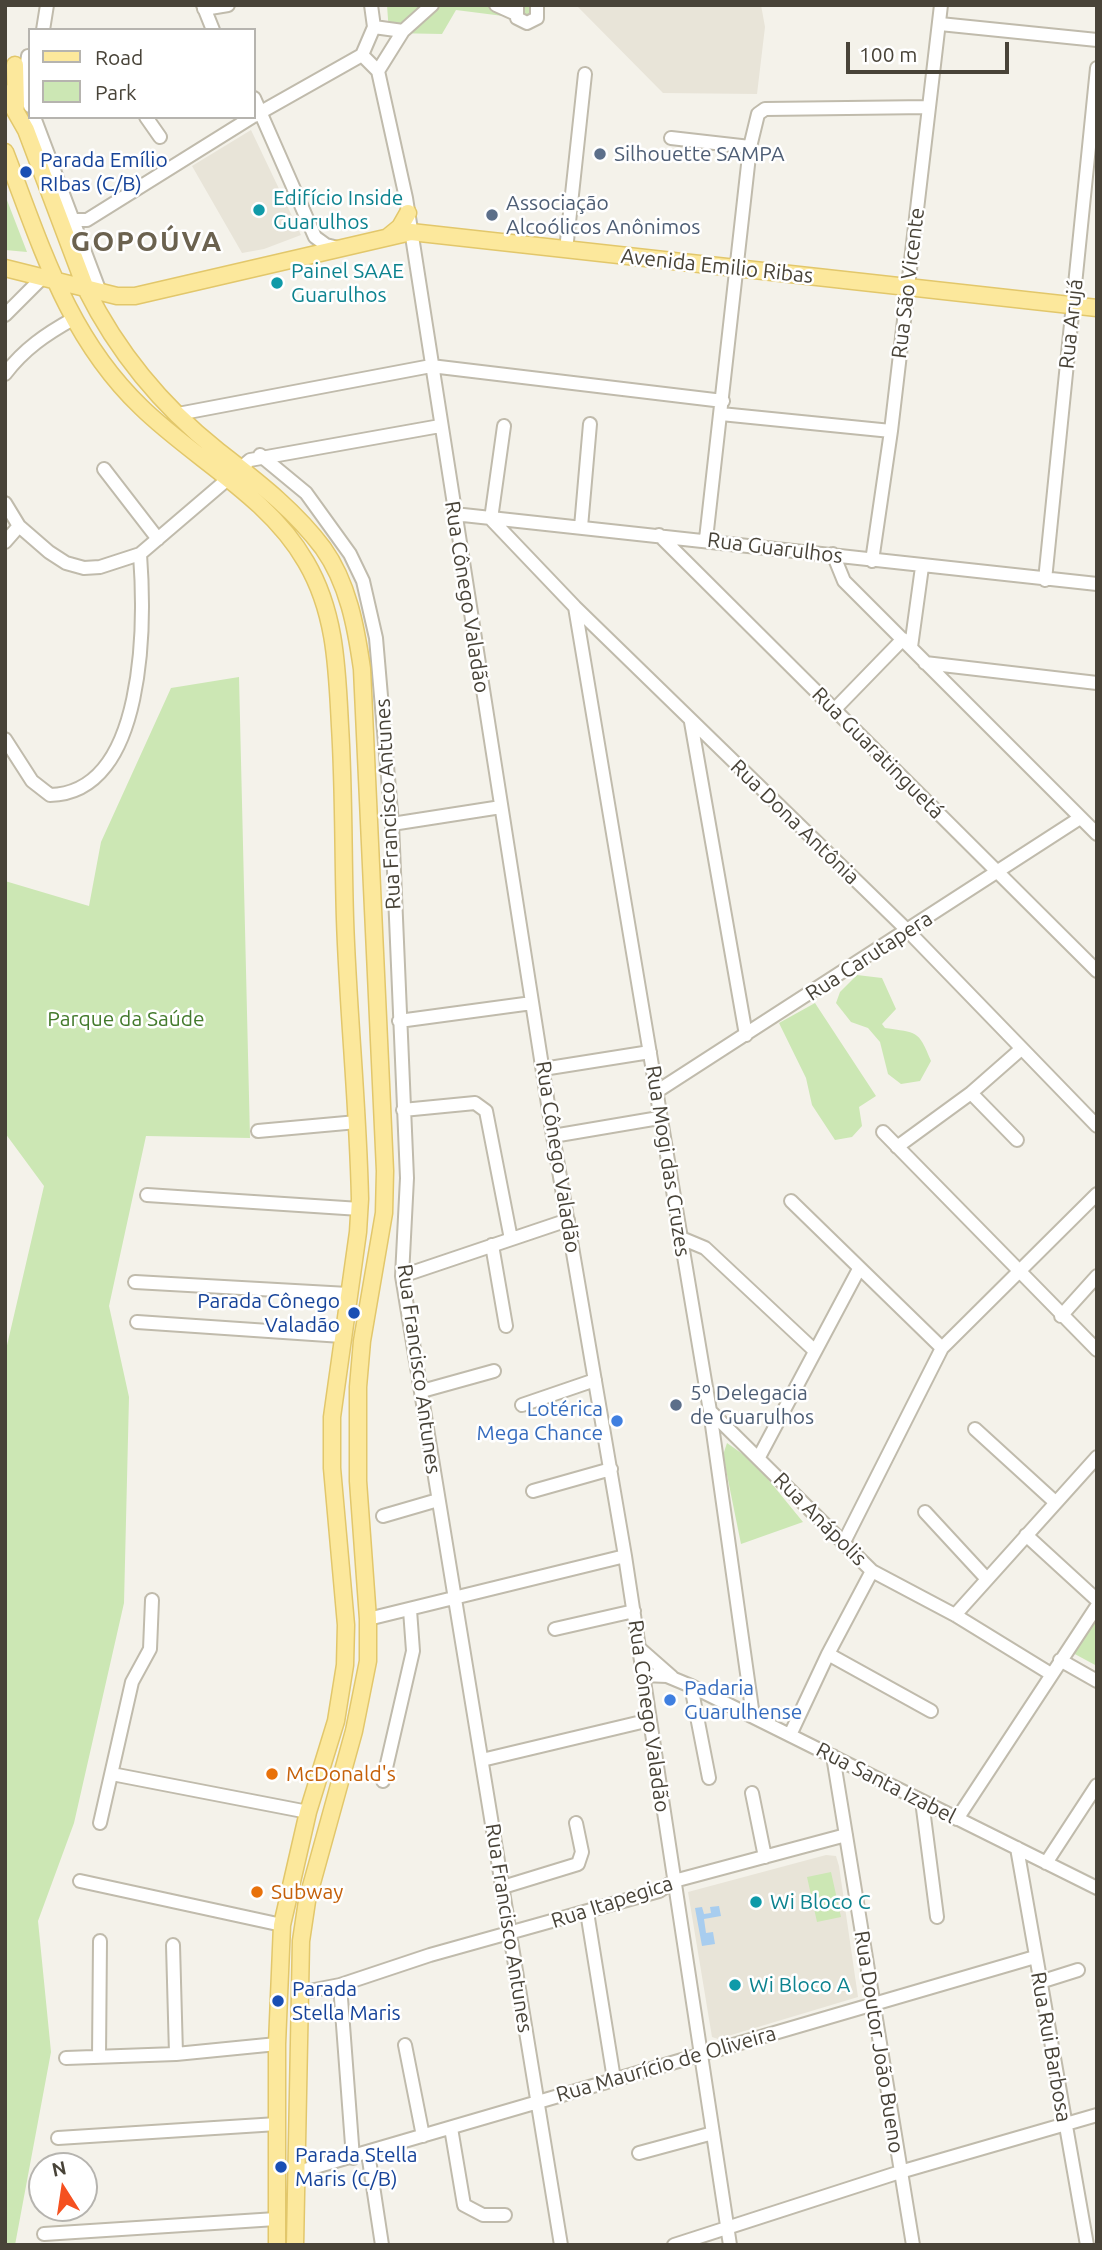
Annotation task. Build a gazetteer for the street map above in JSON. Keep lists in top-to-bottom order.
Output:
{
  "streets": {
    "main road": ["Avenida Emilio Ribas"],
    "street": [
      "Rua São Vicente",
      "Rua Arujá",
      "Rua Guarulhos",
      "Rua Cônego Valadão",
      "Rua Guaratinguetá",
      "Rua Francisco Antunes",
      "Rua Dona Antônia",
      "Rua Carutapera",
      "Rua Mogi das Cruzes",
      "Rua Anápolis",
      "Rua Santa Izabel",
      "Rua Itapegica",
      "Rua Doutor João Bueno",
      "Rua Rui Barbosa",
      "Rua Maurício de Oliveira"
    ]
  },
  "crossings": [
    ["Avenida Emilio Ribas", "Rua São Vicente"],
    ["Avenida Emilio Ribas", "Rua Arujá"],
    ["Avenida Emilio Ribas", "Rua Cônego Valadão"],
    ["Rua São Vicente", "Rua Guarulhos"],
    ["Rua Arujá", "Rua Guarulhos"],
    ["Rua Guarulhos", "Rua Cônego Valadão"],
    ["Rua Guarulhos", "Rua Guaratinguetá"],
    ["Rua Guarulhos", "Rua Dona Antônia"],
    ["Rua Cônego Valadão", "Rua Santa Izabel"],
    ["Rua Cônego Valadão", "Rua Itapegica"],
    ["Rua Cônego Valadão", "Rua Maurício de Oliveira"],
    ["Rua Guaratinguetá", "Rua Carutapera"],
    ["Rua Francisco Antunes", "Rua Itapegica"],
    ["Rua Francisco Antunes", "Rua Maurício de Oliveira"],
    ["Rua Dona Antônia", "Rua Carutapera"],
    ["Rua Dona Antônia", "Rua Mogi das Cruzes"],
    ["Rua Carutapera", "Rua Mogi das Cruzes"],
    ["Rua Mogi das Cruzes", "Rua Anápolis"],
    ["Rua Mogi das Cruzes", "Rua Santa Izabel"],
    ["Rua Santa Izabel", "Rua Doutor João Bueno"],
    ["Rua Santa Izabel", "Rua Rui Barbosa"],
    ["Rua Itapegica", "Rua Doutor João Bueno"],
    ["Rua Doutor João Bueno", "Rua Maurício de Oliveira"],
    ["Rua Rui Barbosa", "Rua Maurício de Oliveira"]
  ],
  "districts": ["GOPOÚVA"],
  "parks": ["Parque da Saúde"],
  "places": [
    "Silhouette SAMPA",
    "Parada Emílio RIbas (C/B)",
    "Edifício Inside Guarulhos",
    "Associação Alcoólicos Anônimos",
    "Painel SAAE Guarulhos",
    "Parada Cônego Valadão",
    "5º Delegacia de Guarulhos",
    "Lotérica Mega Chance",
    "Padaria Guarulhense",
    "McDonald's",
    "Subway",
    "Wi Bloco C",
    "Wi Bloco A",
    "Parada Stella Maris",
    "Parada Stella Maris (C/B)"
  ],
  "legend": ["Road", "Park"],
  "scale_bar": "100 m",
  "north": "top"
}
